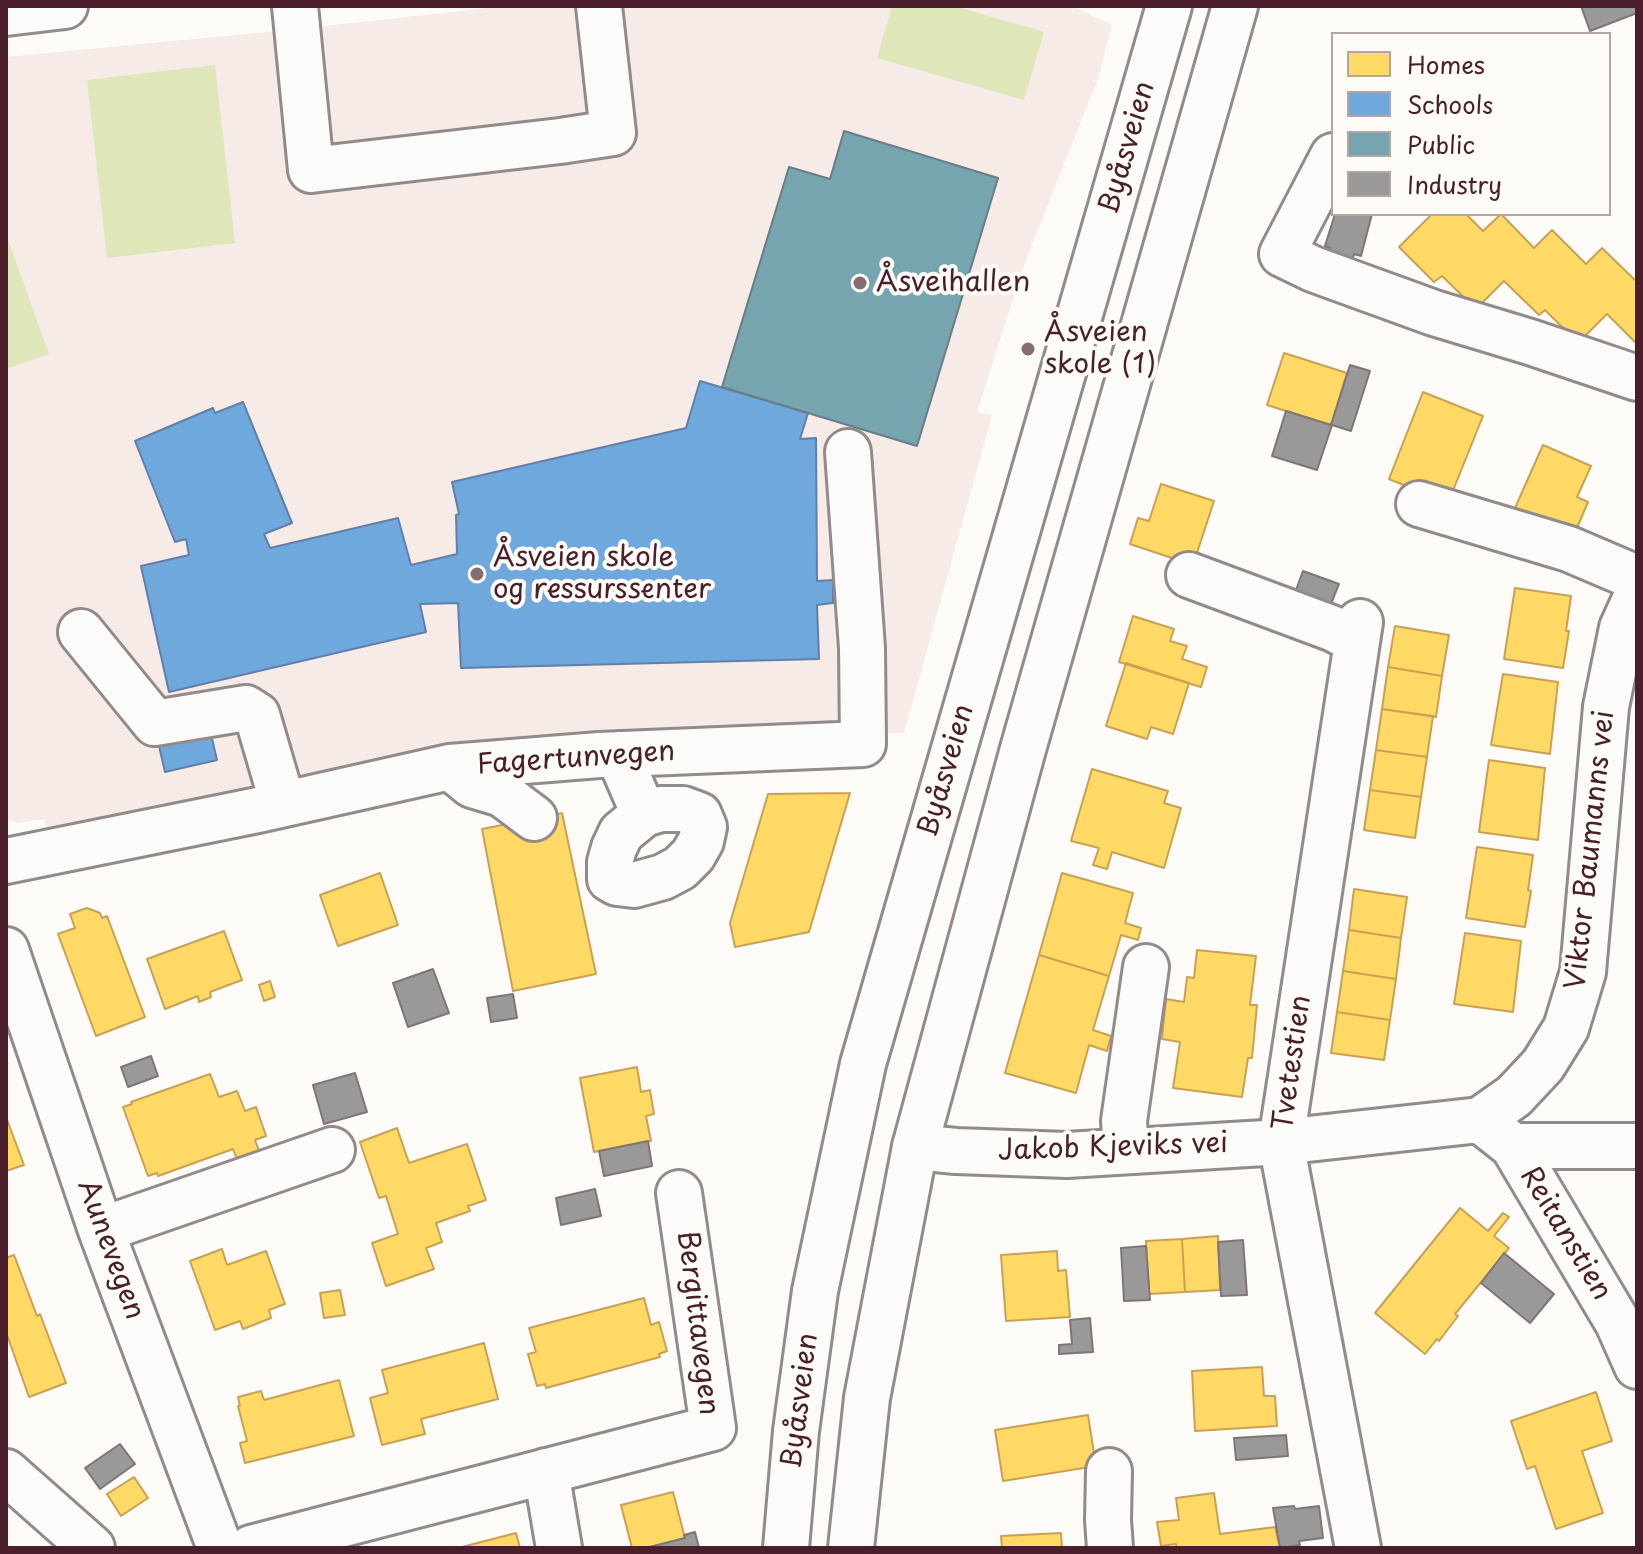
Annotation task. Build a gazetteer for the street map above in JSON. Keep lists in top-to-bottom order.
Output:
{
  "streets": {
    "street": [
      "Byåsveien",
      "Fagertunvegen",
      "Viktor Baumanns vei",
      "Tvetestien",
      "Jakob Kjeviks vei",
      "Reitanstien",
      "Aunevegen",
      "Bergittavegen"
    ]
  },
  "crossings": [
    ["Viktor Baumanns vei", "Jakob Kjeviks vei"],
    ["Viktor Baumanns vei", "Reitanstien"],
    ["Tvetestien", "Jakob Kjeviks vei"],
    ["Jakob Kjeviks vei", "Reitanstien"]
  ],
  "places": ["Åsveihallen", "Åsveien skole (1)", "Åsveien skole og ressurssenter"],
  "legend": [
    "Homes",
    "Schools",
    "Public",
    "Industry"
  ]
}
